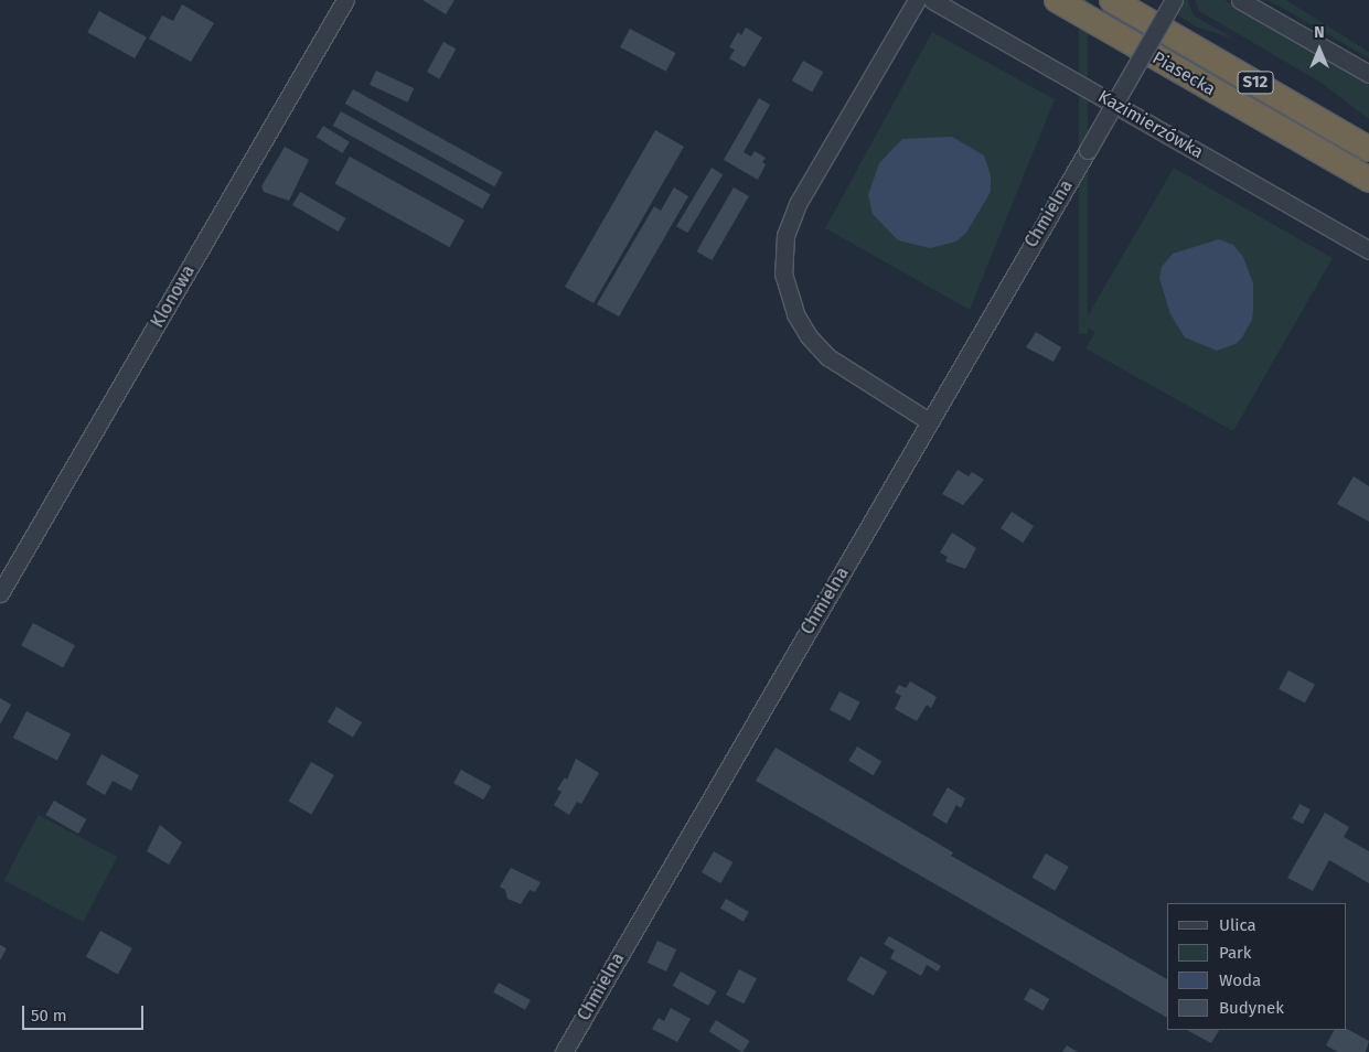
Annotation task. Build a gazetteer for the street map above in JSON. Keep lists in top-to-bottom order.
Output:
{
  "streets": {
    "highway": ["Piasecka", "S12"],
    "street": ["Kazimierzówka", "Chmielna", "Klonowa"]
  },
  "legend": [
    "Ulica",
    "Park",
    "Woda",
    "Budynek"
  ],
  "scale_bar": "50 m",
  "north": "top"
}
